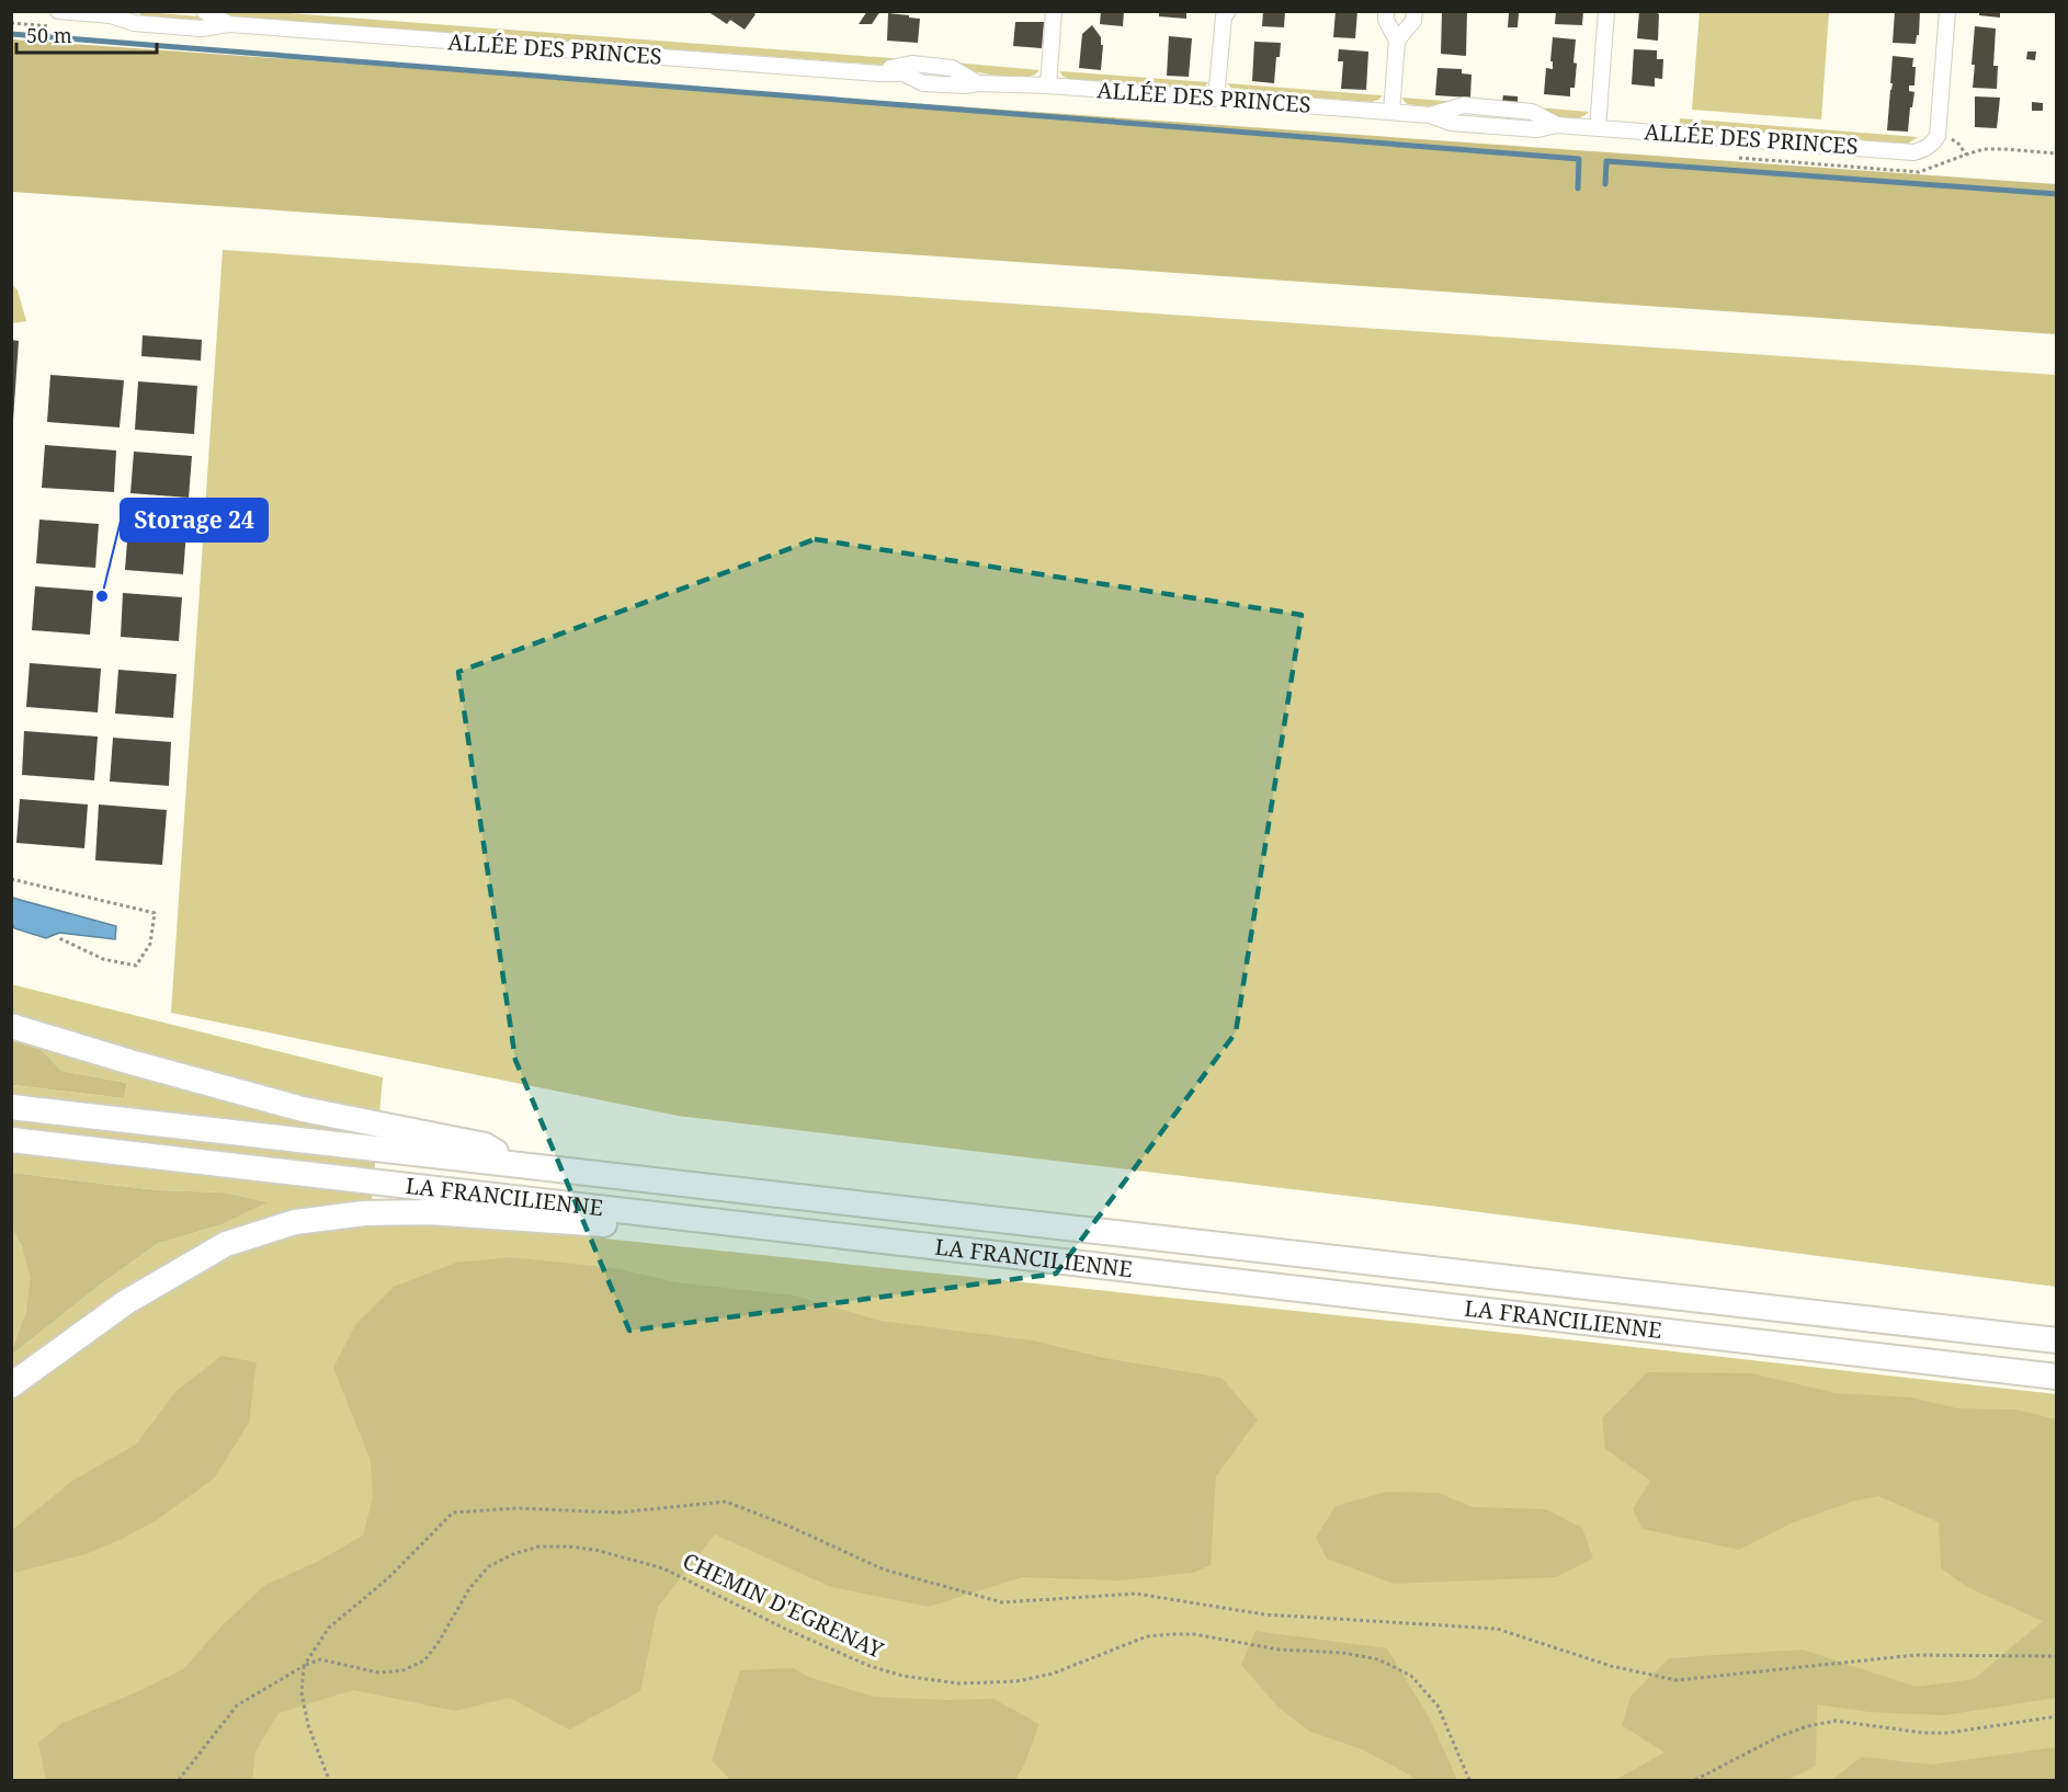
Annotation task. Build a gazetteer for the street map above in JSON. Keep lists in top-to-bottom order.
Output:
{
  "streets": {
    "highway": ["LA FRANCILIENNE"],
    "street": ["ALLÉE DES PRINCES"],
    "path": ["CHEMIN D'EGRENAY"]
  },
  "places": ["Storage 24"],
  "scale_bar": "50 m"
}
